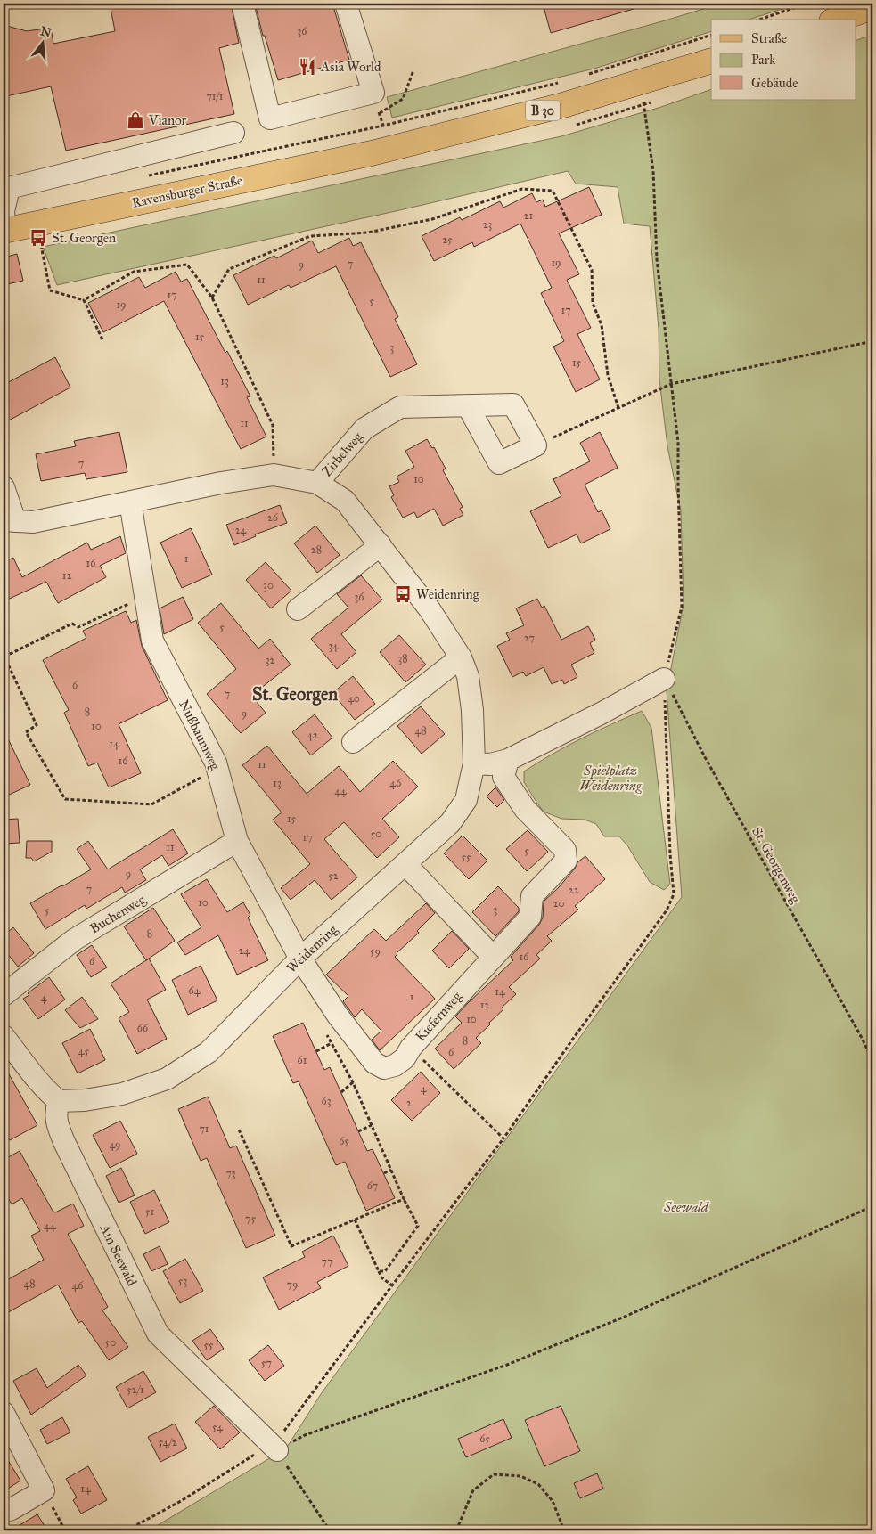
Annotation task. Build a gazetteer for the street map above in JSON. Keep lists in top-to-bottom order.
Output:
{
  "streets": {
    "main road": ["B 30", "Ravensburger Straße"],
    "street": [
      "Zirbelweg",
      "Nußbaumweg",
      "Buchenweg",
      "Weidenring",
      "Kiefernweg",
      "Am Seewald"
    ],
    "path": ["St. Georgenweg"]
  },
  "crossings": [
    ["Zirbelweg", "Weidenring"],
    ["Nußbaumweg", "Buchenweg"],
    ["Nußbaumweg", "Weidenring"],
    ["Nußbaumweg", "Kiefernweg"],
    ["Weidenring", "Kiefernweg"],
    ["Weidenring", "Am Seewald"]
  ],
  "districts": ["St. Georgen"],
  "parks": ["Spielplatz Weidenring", "Seewald"],
  "places": {
    "restaurant": ["Asia World"],
    "shop": ["Vianor"],
    "bus stop": ["St. Georgen", "Weidenring"]
  },
  "house_numbers": [
    "36",
    "71/1",
    "21",
    "23",
    "25",
    "19",
    "7",
    "9",
    "11",
    "17",
    "5",
    "19",
    "17",
    "15",
    "3",
    "15",
    "13",
    "11",
    "7",
    "10",
    "26",
    "24",
    "28",
    "1",
    "16",
    "12",
    "30",
    "36",
    "5",
    "27",
    "34",
    "38",
    "32",
    "6",
    "7",
    "40",
    "8",
    "9",
    "10",
    "48",
    "42",
    "14",
    "16",
    "11",
    "13",
    "46",
    "44",
    "15",
    "50",
    "17",
    "11",
    "5",
    "55",
    "9",
    "52",
    "7",
    "22",
    "10",
    "20",
    "3",
    "5",
    "8",
    "24",
    "59",
    "16",
    "6",
    "64",
    "14",
    "1",
    "4",
    "12",
    "10",
    "66",
    "8",
    "45",
    "6",
    "61",
    "4",
    "63",
    "2",
    "71",
    "65",
    "49",
    "73",
    "67",
    "51",
    "75",
    "44",
    "77",
    "53",
    "48",
    "79",
    "46",
    "50",
    "55",
    "57",
    "52/1",
    "54",
    "65",
    "54/2",
    "14"
  ],
  "legend": ["Straße", "Park", "Gebäude"],
  "north": "top"
}
